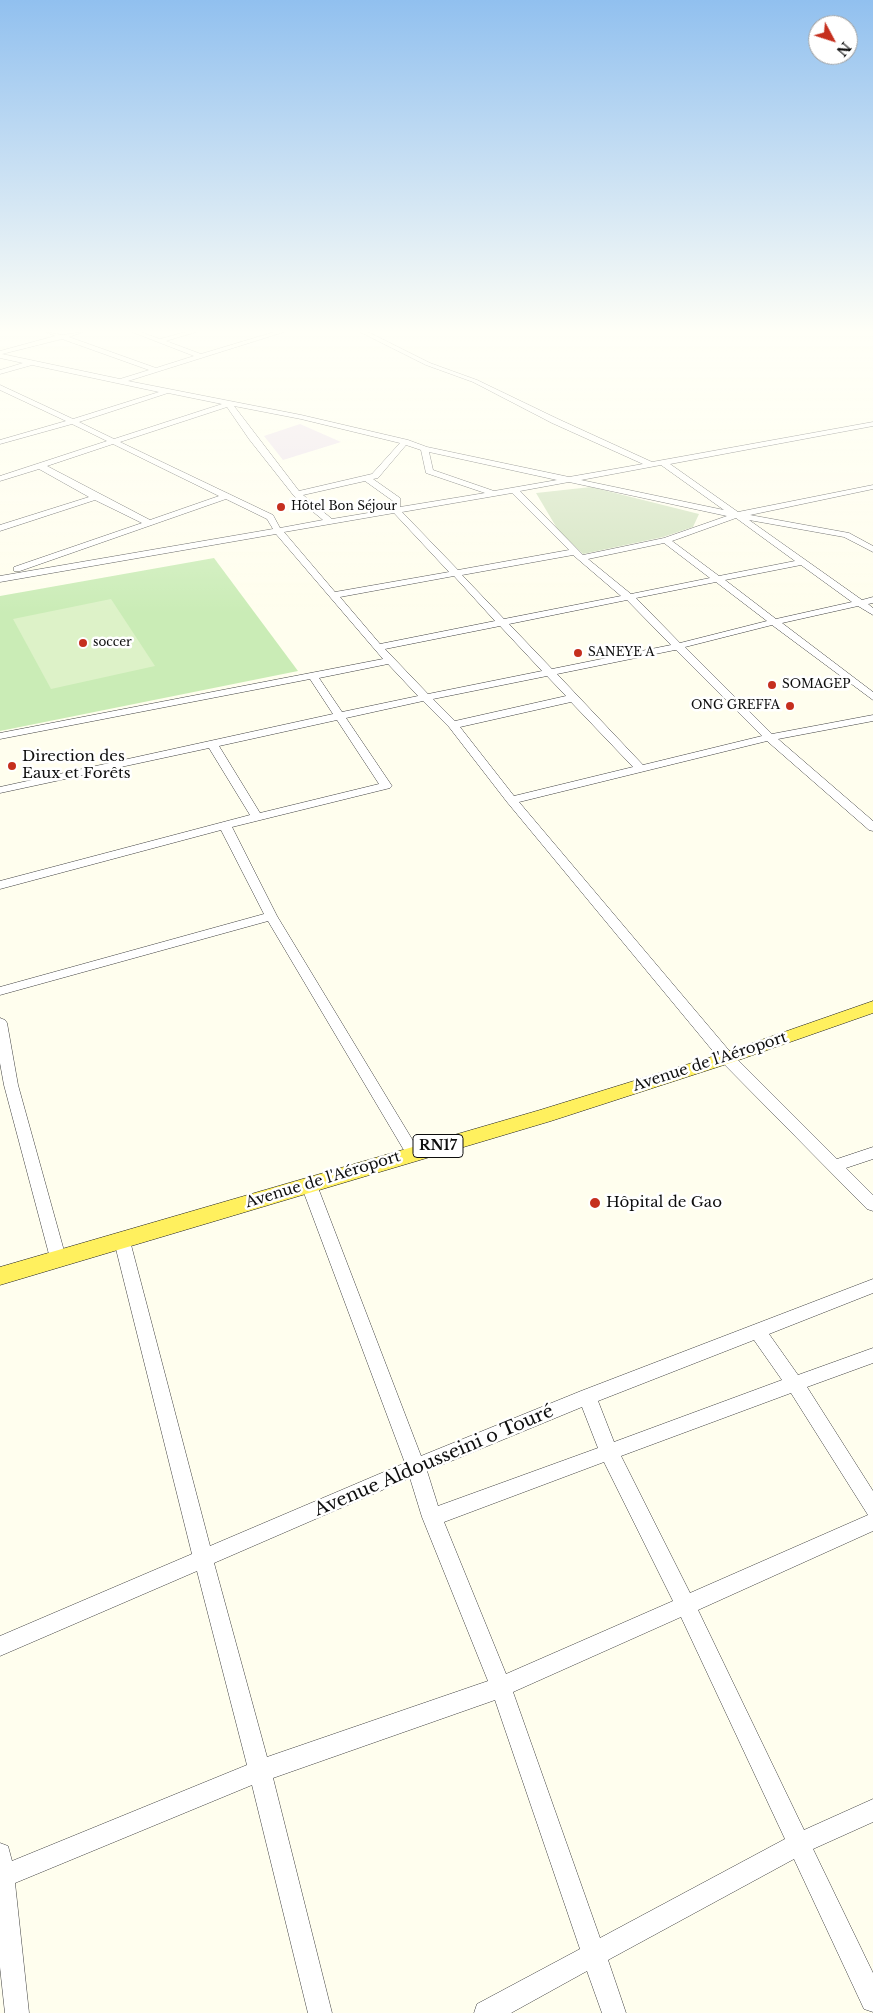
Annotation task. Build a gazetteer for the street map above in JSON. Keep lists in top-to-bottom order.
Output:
{
  "streets": {
    "main road": ["Avenue de l'Aéroport", "RN17"],
    "street": ["Avenue Aldousseini o Touré"]
  },
  "places": [
    "Hôtel Bon Séjour",
    "soccer",
    "SANEYE A",
    "SOMAGEP",
    "ONG GREFFA",
    "Direction des Eaux et Forêts",
    "Hôpital de Gao"
  ],
  "north": "bottom right"
}
